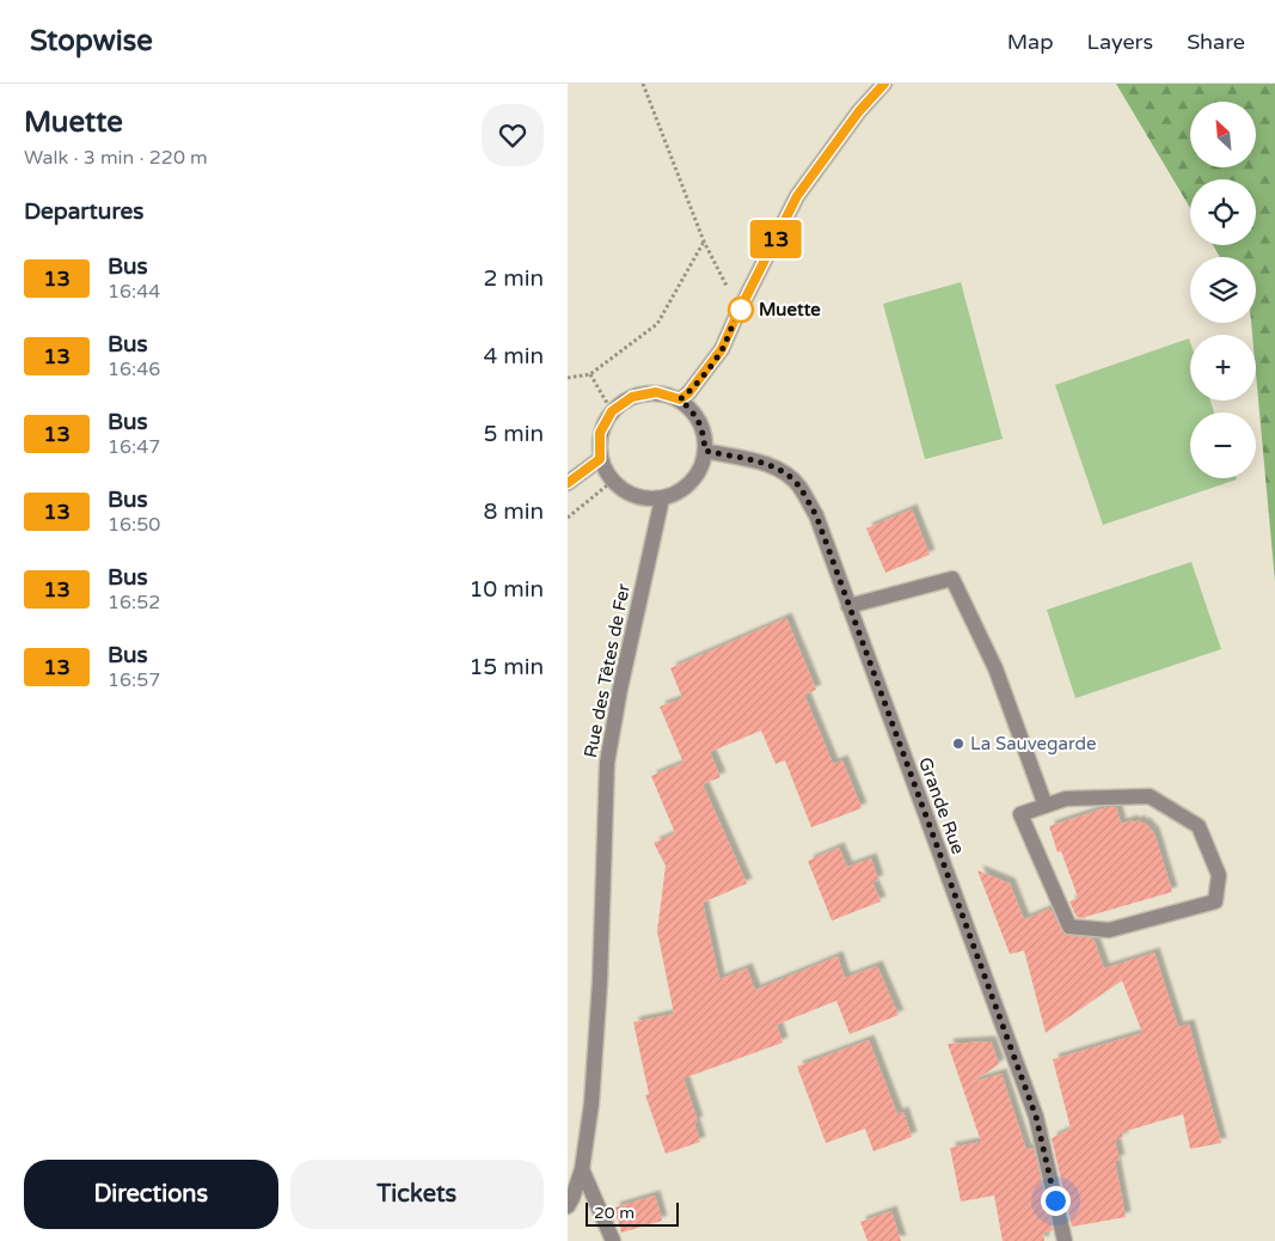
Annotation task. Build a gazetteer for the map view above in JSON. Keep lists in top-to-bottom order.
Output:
{
  "streets": {
    "street": ["Rue des Têtes de Fer", "Grande Rue"]
  },
  "crossings": [
    ["Rue des Têtes de Fer", "Grande Rue"]
  ],
  "places": ["Muette", "La Sauvegarde"],
  "lines": ["bus line 13"],
  "scale_bar": "20 m",
  "north": "top left",
  "page": {
    "header": "Stopwise",
    "nav": ["Map", "Layers", "Share"],
    "heading": [
      ["Muette", "Walk · 3 min · 220 m"],
      "Departures"
    ],
    "on_map": "13",
    "map_buttons": ["+", "−"],
    "list": [
      {
        "mark": "13",
        "name": "Bus",
        "note": "16:44",
        "value": "2 min"
      },
      {
        "mark": "13",
        "name": "Bus",
        "note": "16:46",
        "value": "4 min"
      },
      {
        "mark": "13",
        "name": "Bus",
        "note": "16:47",
        "value": "5 min"
      },
      {
        "mark": "13",
        "name": "Bus",
        "note": "16:50",
        "value": "8 min"
      },
      {
        "mark": "13",
        "name": "Bus",
        "note": "16:52",
        "value": "10 min"
      },
      {
        "mark": "13",
        "name": "Bus",
        "note": "16:57",
        "value": "15 min"
      }
    ],
    "buttons": ["Directions", "Tickets"],
    "scale": "20 m"
  }
}
